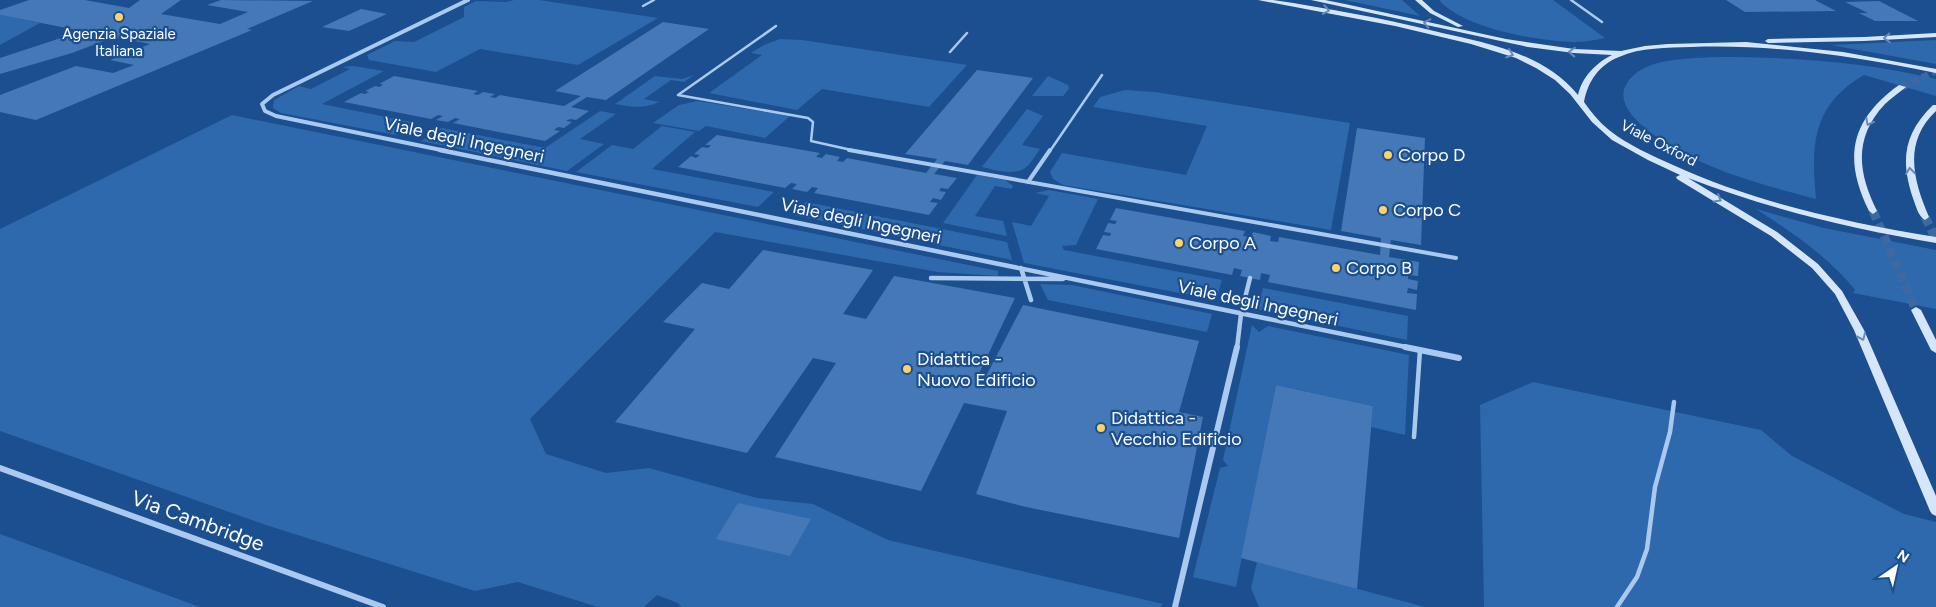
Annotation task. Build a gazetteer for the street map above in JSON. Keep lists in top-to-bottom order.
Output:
{
  "streets": {
    "street": ["Viale degli Ingegneri", "Viale Oxford", "Via Cambridge"]
  },
  "places": [
    "Agenzia Spaziale Italiana",
    "Corpo D",
    "Corpo C",
    "Corpo A",
    "Corpo B",
    "Didattica - Nuovo Edificio",
    "Didattica - Vecchio Edificio"
  ],
  "north": "top right"
}
